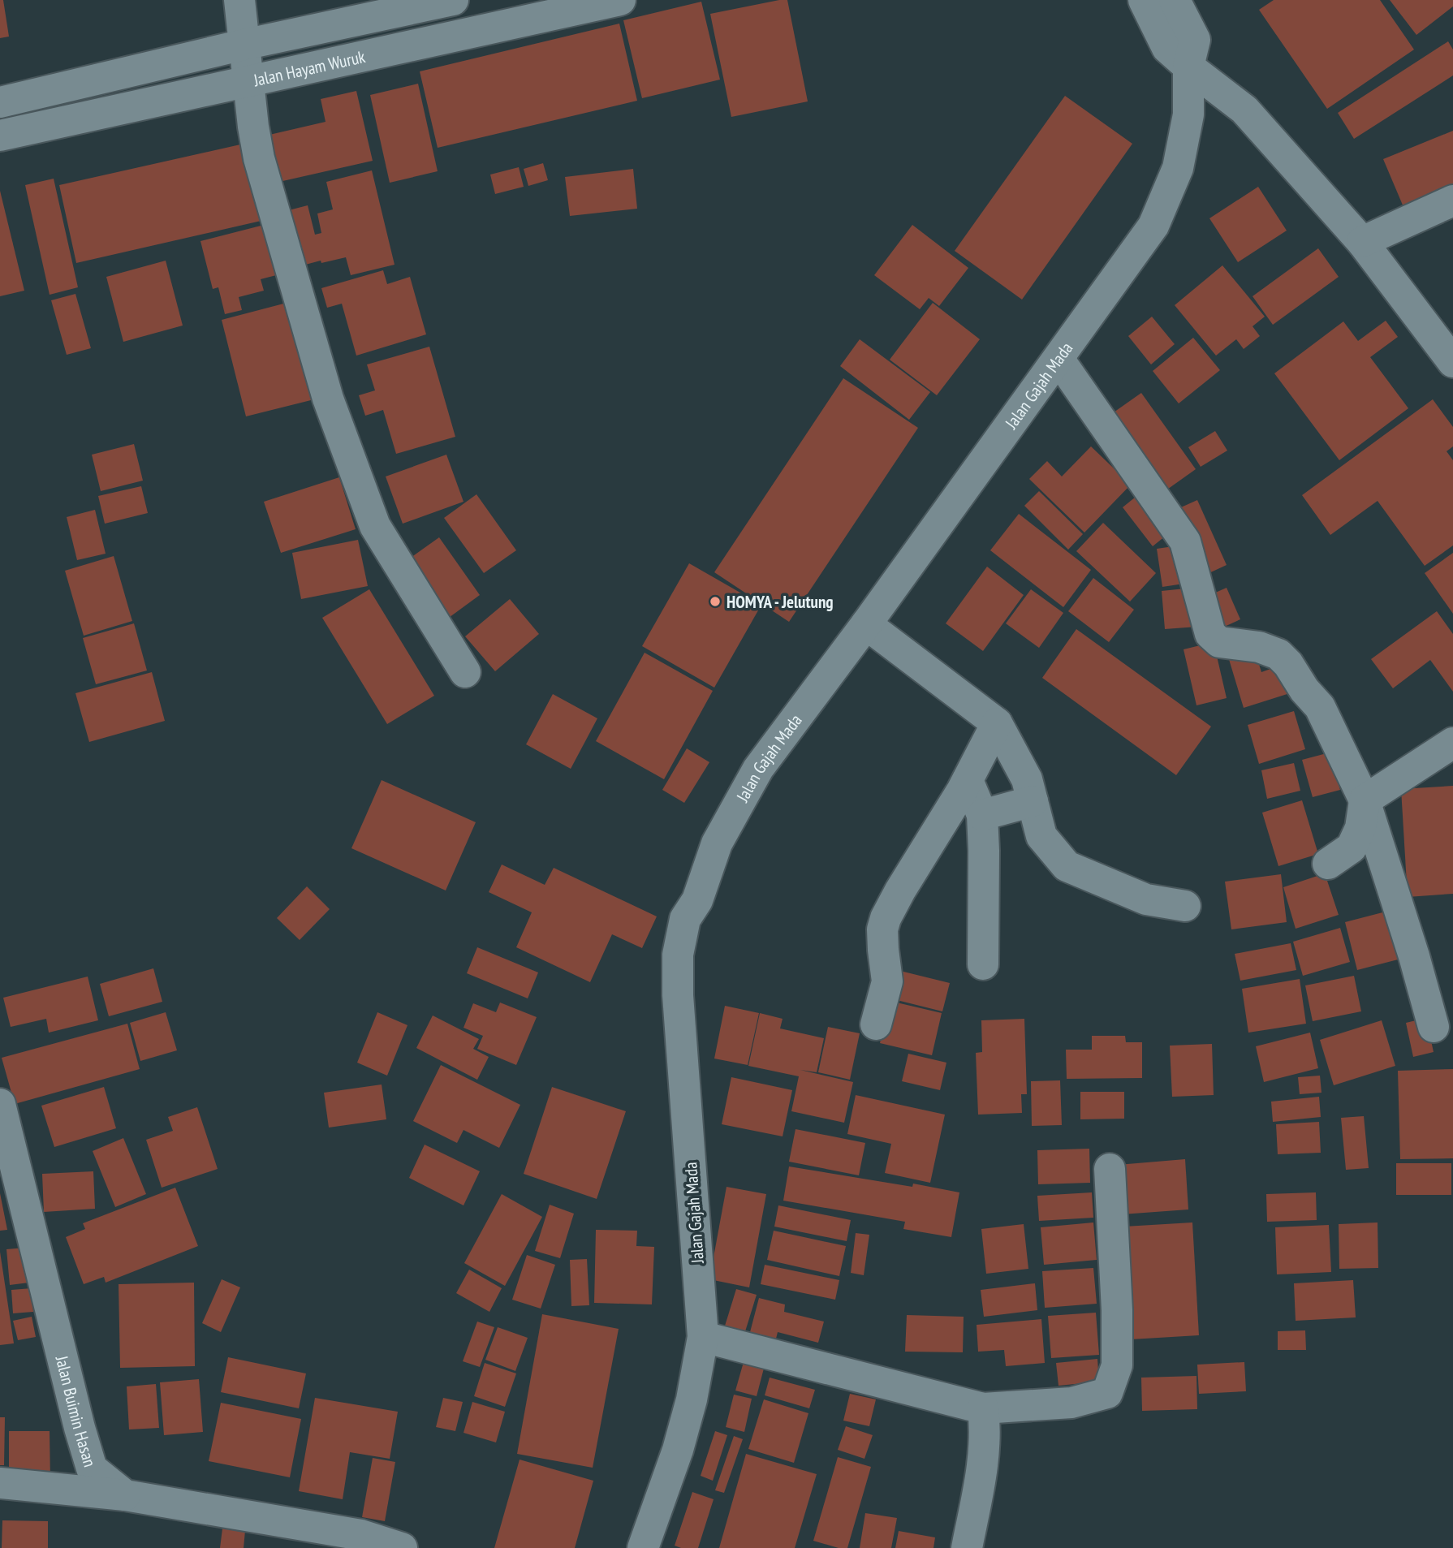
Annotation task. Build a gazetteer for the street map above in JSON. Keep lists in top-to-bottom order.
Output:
{
  "streets": {
    "street": ["Jalan Hayam Wuruk", "Jalan Gajah Mada", "Jalan Buimin Hasan"]
  },
  "places": ["HOMYA - Jelutung"]
}
